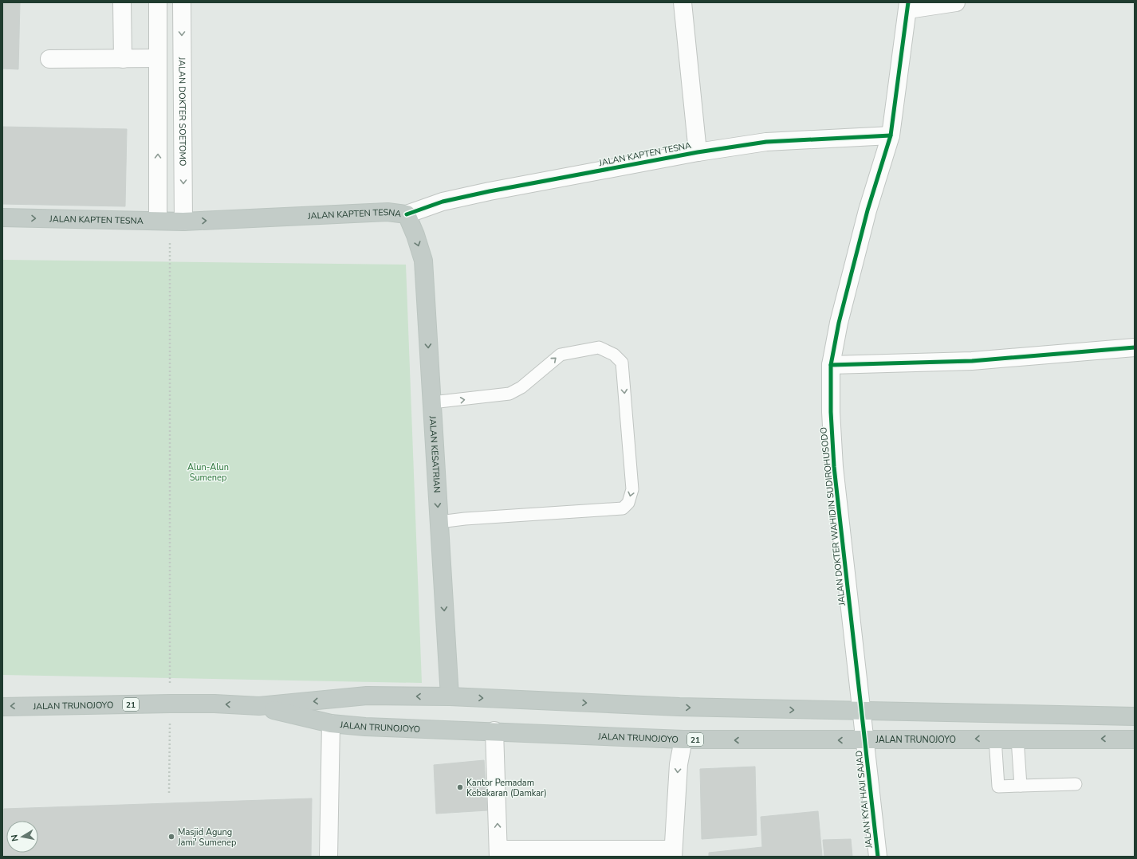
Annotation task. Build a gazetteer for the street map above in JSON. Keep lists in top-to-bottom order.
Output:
{
  "streets": {
    "highway": [
      "JALAN KAPTEN TESNA",
      "JALAN KESATRIAN",
      "21",
      "JALAN TRUNOJOYO"
    ],
    "street": ["JALAN DOKTER SOETOMO", "JALAN DOKTER WAHIDIN SUDIROHUSODO", "JALAN KYAI HAJI SAJAD"]
  },
  "crossings": [
    ["JALAN DOKTER SOETOMO", "JALAN KAPTEN TESNA"],
    ["JALAN KAPTEN TESNA", "JALAN KESATRIAN"],
    ["JALAN KAPTEN TESNA", "JALAN DOKTER WAHIDIN SUDIROHUSODO"],
    ["JALAN KESATRIAN", "JALAN TRUNOJOYO"],
    ["JALAN DOKTER WAHIDIN SUDIROHUSODO", "JALAN TRUNOJOYO"],
    ["JALAN DOKTER WAHIDIN SUDIROHUSODO", "JALAN KYAI HAJI SAJAD"],
    ["JALAN TRUNOJOYO", "JALAN KYAI HAJI SAJAD"]
  ],
  "one_way": ["JALAN KAPTEN TESNA", "JALAN KESATRIAN"],
  "parks": ["Alun-Alun Sumenep"],
  "places": ["Kantor Pemadam Kebakaran (Damkar)", "Masjid Agung Jami' Sumenep"],
  "north": "left"
}
